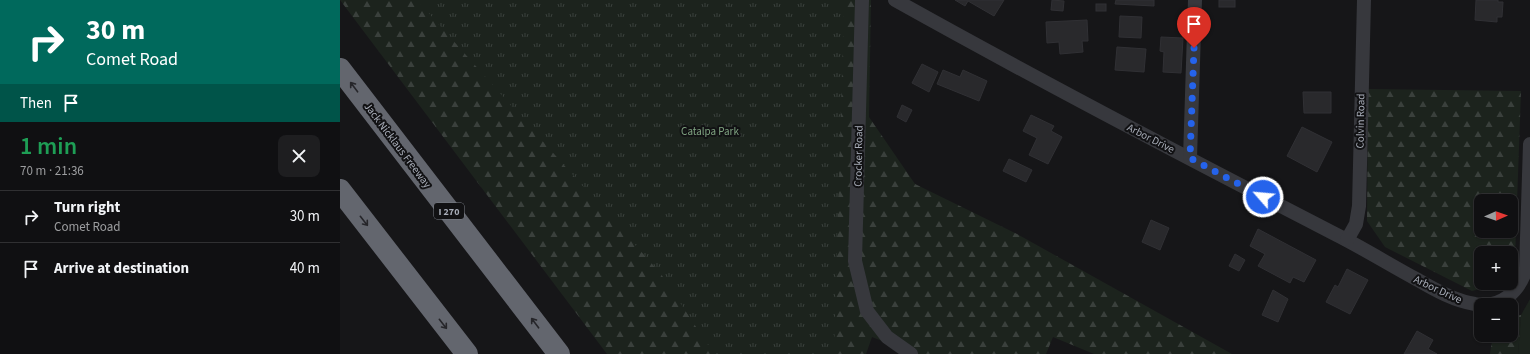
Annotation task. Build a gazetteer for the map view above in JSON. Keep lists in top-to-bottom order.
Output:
{
  "streets": {
    "highway": ["Jack Nicklaus Freeway", "I 270"],
    "street": ["Colvin Road", "Arbor Drive", "Crocker Road"]
  },
  "crossings": [
    ["Colvin Road", "Arbor Drive"]
  ],
  "parks": ["Catalpa Park"],
  "north": "right",
  "page": {
    "turn": ["30 m", "Comet Road"],
    "then": "Then",
    "heading": ["1 min", "70 m · 21:36"],
    "list": [
      {
        "name": "Turn right",
        "note": "Comet Road",
        "value": "30 m"
      },
      {
        "name": "Arrive at destination",
        "value": "40 m"
      }
    ],
    "map_buttons": ["+", "−"]
  }
}
